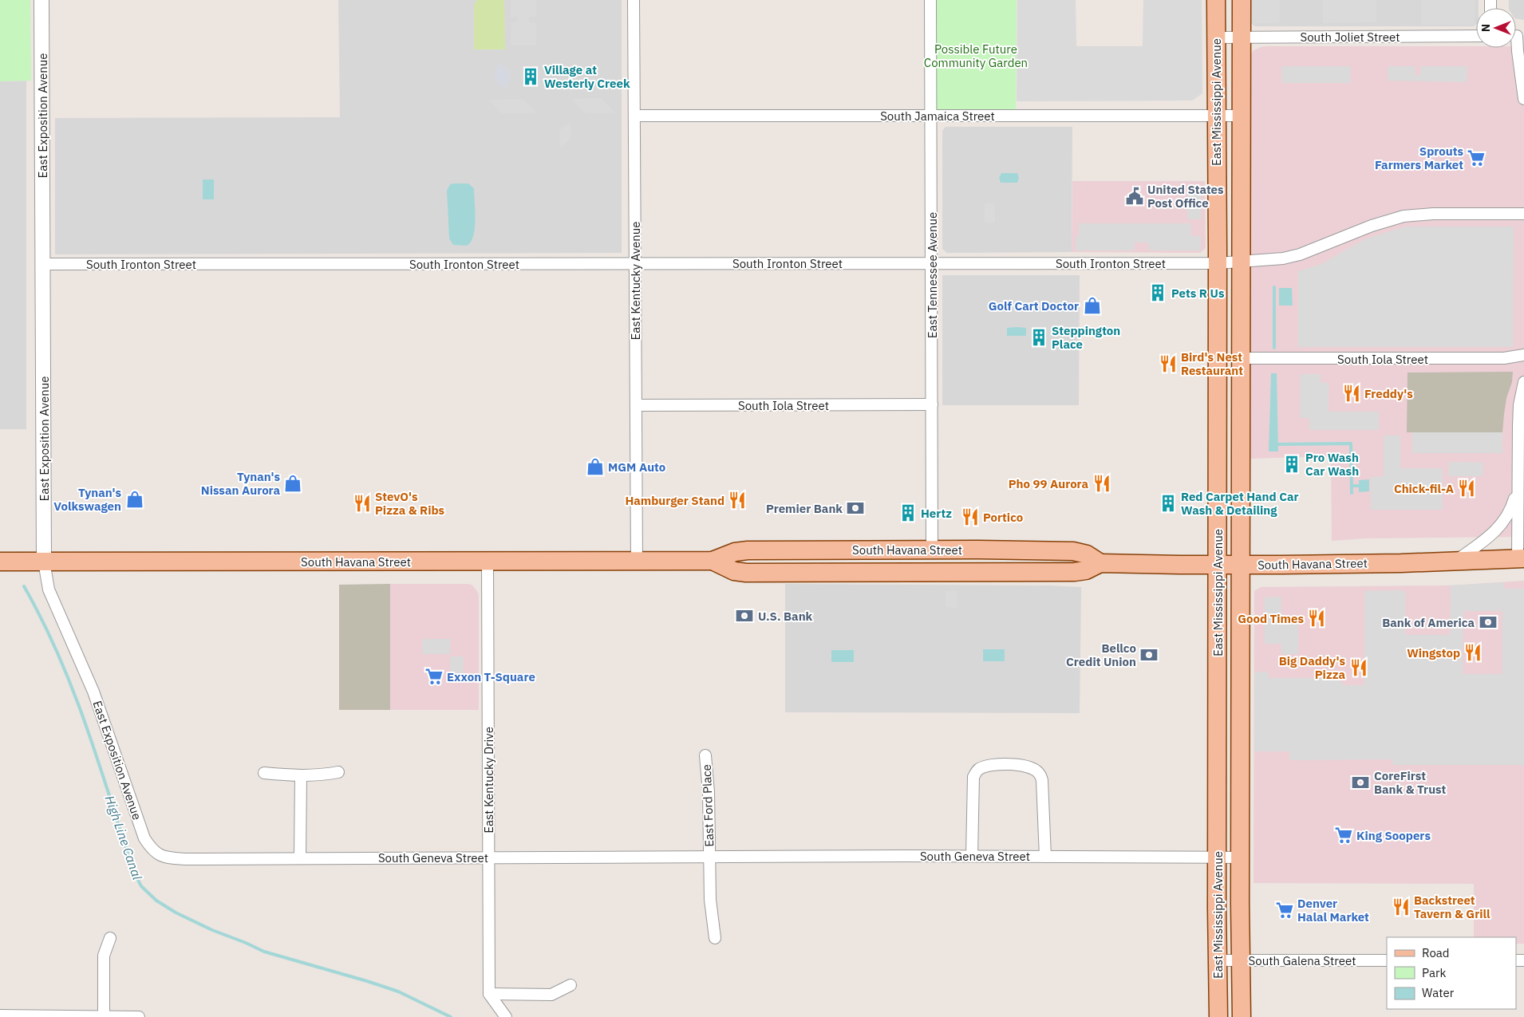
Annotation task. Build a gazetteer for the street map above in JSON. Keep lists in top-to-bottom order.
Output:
{
  "streets": {
    "main road": ["East Mississippi Avenue", "South Havana Street"],
    "street": [
      "South Joliet Street",
      "East Exposition Avenue",
      "South Jamaica Street",
      "South Ironton Street",
      "East Tennessee Avenue",
      "East Kentucky Avenue",
      "South Iola Street",
      "East Kentucky Drive",
      "East Ford Place",
      "South Geneva Street",
      "South Galena Street"
    ]
  },
  "crossings": [
    ["South Joliet Street", "East Mississippi Avenue"],
    ["East Mississippi Avenue", "South Jamaica Street"],
    ["East Mississippi Avenue", "South Ironton Street"],
    ["East Mississippi Avenue", "South Iola Street"],
    ["East Mississippi Avenue", "South Havana Street"],
    ["East Mississippi Avenue", "South Geneva Street"],
    ["East Mississippi Avenue", "South Galena Street"],
    ["East Exposition Avenue", "South Ironton Street"],
    ["East Exposition Avenue", "South Havana Street"],
    ["East Exposition Avenue", "South Geneva Street"],
    ["South Jamaica Street", "East Tennessee Avenue"],
    ["South Jamaica Street", "East Kentucky Avenue"],
    ["South Ironton Street", "East Tennessee Avenue"],
    ["South Ironton Street", "East Kentucky Avenue"],
    ["East Tennessee Avenue", "South Iola Street"],
    ["East Tennessee Avenue", "South Havana Street"],
    ["East Kentucky Avenue", "South Iola Street"],
    ["East Kentucky Avenue", "South Havana Street"],
    ["South Havana Street", "East Kentucky Drive"],
    ["East Kentucky Drive", "South Geneva Street"],
    ["East Ford Place", "South Geneva Street"]
  ],
  "water": ["High Line Canal"],
  "parks": ["Possible Future Community Garden"],
  "places": {
    "building": [
      "Village at Westerly Creek",
      "Pets R Us",
      "Steppington Place",
      "Pro Wash Car Wash",
      "Red Carpet Hand Car Wash & Detailing",
      "Hertz"
    ],
    "supermarket": [
      "Sprouts Farmers Market",
      "Exxon T-Square",
      "King Soopers",
      "Denver Halal Market"
    ],
    "public building": ["United States Post Office"],
    "shop": [
      "Golf Cart Doctor",
      "MGM Auto",
      "Tynan's Nissan Aurora",
      "Tynan's Volkswagen"
    ],
    "restaurant": [
      "Bird's Nest Restaurant",
      "Freddy's",
      "Pho 99 Aurora",
      "Chick-fil-A",
      "Hamburger Stand",
      "StevO's Pizza & Ribs",
      "Portico",
      "Good Times",
      "Wingstop",
      "Big Daddy's Pizza",
      "Backstreet Tavern & Grill"
    ],
    "bank": [
      "Premier Bank",
      "U.S. Bank",
      "Bank of America",
      "Bellco Credit Union",
      "CoreFirst Bank & Trust"
    ]
  },
  "legend": ["Road", "Park", "Water"],
  "north": "left"
}
